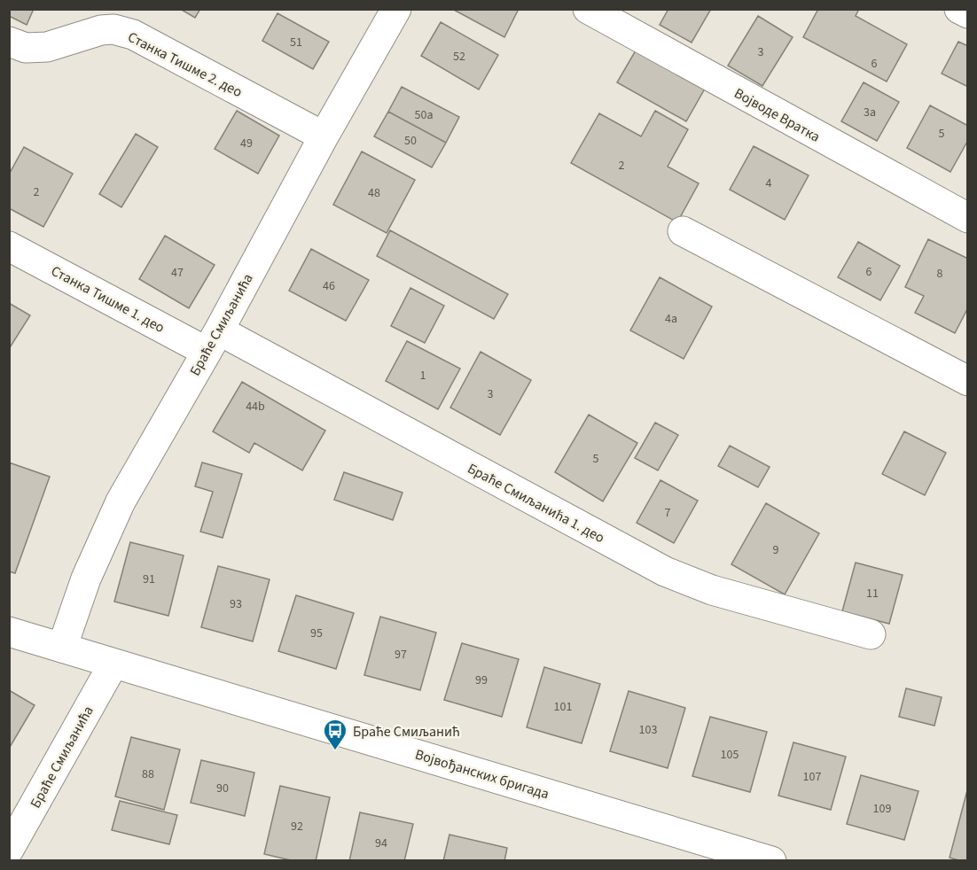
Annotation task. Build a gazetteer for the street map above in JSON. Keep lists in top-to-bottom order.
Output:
{
  "streets": {
    "street": [
      "Станка Тишме 2. део",
      "Војводе Вратка",
      "Станка Тишме 1. део",
      "Браће Смиљанића",
      "Браће Смиљанића 1. део",
      "Војвођанских бригада"
    ]
  },
  "crossings": [
    ["Станка Тишме 2. део", "Браће Смиљанића"],
    ["Станка Тишме 1. део", "Браће Смиљанића"],
    ["Станка Тишме 1. део", "Браће Смиљанића 1. део"],
    ["Браће Смиљанића", "Браће Смиљанића 1. део"],
    ["Браће Смиљанића", "Војвођанских бригада"]
  ],
  "places": {
    "bus stop": ["Браће Смиљанић"]
  },
  "house_numbers": [
    "51",
    "3",
    "52",
    "6",
    "3a",
    "50a",
    "5",
    "50",
    "49",
    "2",
    "4",
    "2",
    "48",
    "6",
    "47",
    "8",
    "46",
    "4a",
    "1",
    "3",
    "44b",
    "5",
    "7",
    "9",
    "91",
    "11",
    "93",
    "95",
    "97",
    "99",
    "101",
    "103",
    "105",
    "88",
    "107",
    "90",
    "109",
    "92",
    "94"
  ]
}
